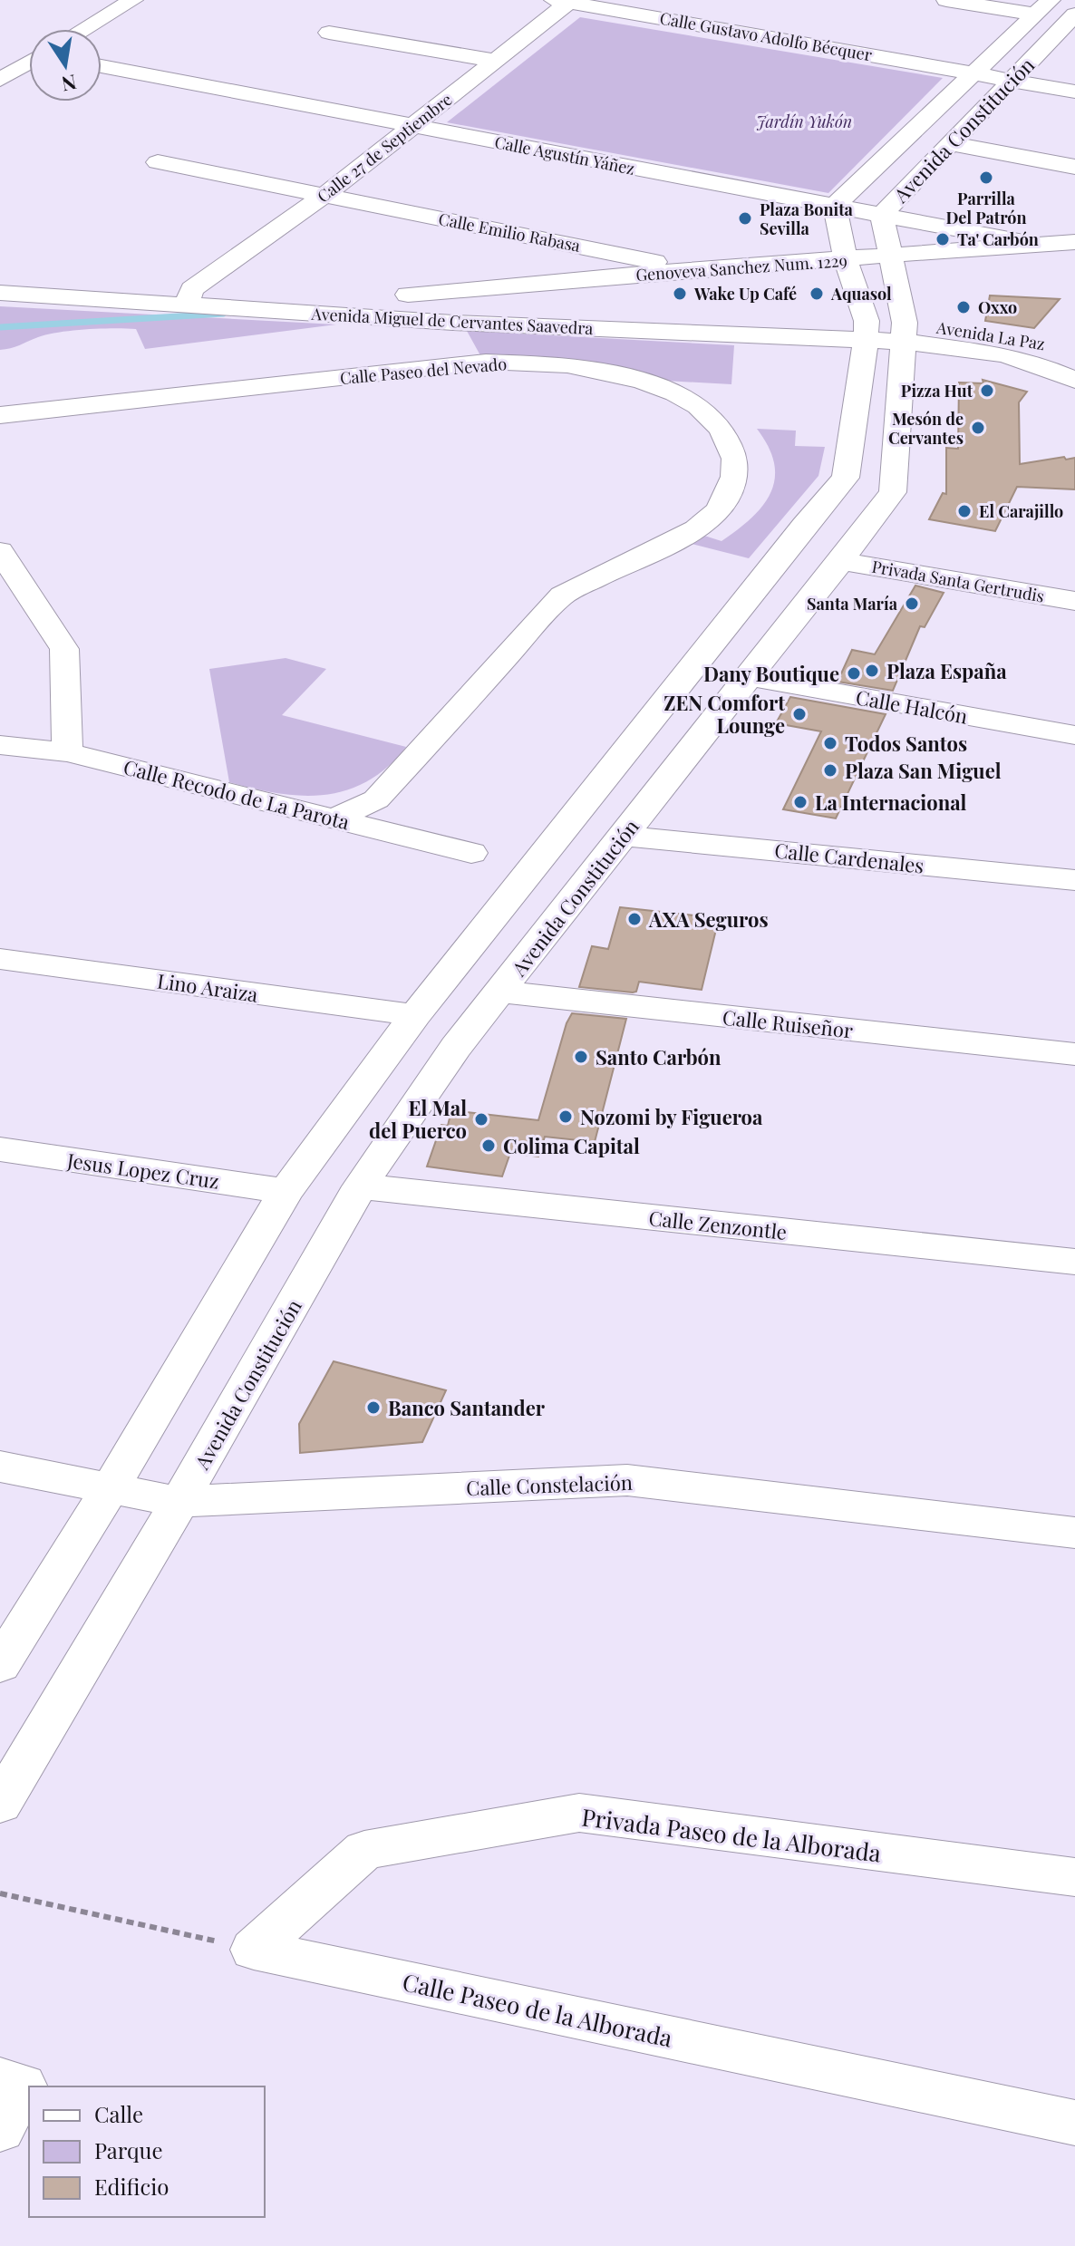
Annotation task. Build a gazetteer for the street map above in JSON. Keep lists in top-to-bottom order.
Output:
{
  "streets": {
    "street": [
      "Calle Gustavo Adolfo Bécquer",
      "Avenida Constitución",
      "Calle 27 de Septiembre",
      "Calle Agustín Yáñez",
      "Calle Emilio Rabasa",
      "Genoveva Sanchez Num. 1229",
      "Avenida Miguel de Cervantes Saavedra",
      "Avenida La Paz",
      "Calle Paseo del Nevado",
      "Privada Santa Gertrudis",
      "Calle Halcón",
      "Calle Recodo de La Parota",
      "Calle Cardenales",
      "Lino Araiza",
      "Calle Ruiseñor",
      "Jesus Lopez Cruz",
      "Calle Zenzontle",
      "Calle Constelación",
      "Privada Paseo de la Alborada",
      "Calle Paseo de la Alborada"
    ]
  },
  "crossings": [
    ["Calle Gustavo Adolfo Bécquer", "Avenida Constitución"],
    ["Calle Gustavo Adolfo Bécquer", "Calle 27 de Septiembre"],
    ["Avenida Constitución", "Calle Agustín Yáñez"],
    ["Avenida Constitución", "Genoveva Sanchez Num. 1229"],
    ["Avenida Constitución", "Avenida Miguel de Cervantes Saavedra"],
    ["Avenida Constitución", "Avenida La Paz"],
    ["Avenida Constitución", "Privada Santa Gertrudis"],
    ["Avenida Constitución", "Calle Halcón"],
    ["Avenida Constitución", "Calle Cardenales"],
    ["Avenida Constitución", "Calle Ruiseñor"],
    ["Avenida Constitución", "Calle Zenzontle"],
    ["Avenida Constitución", "Calle Constelación"],
    ["Calle 27 de Septiembre", "Calle Agustín Yáñez"],
    ["Calle 27 de Septiembre", "Calle Emilio Rabasa"],
    ["Calle 27 de Septiembre", "Avenida Miguel de Cervantes Saavedra"],
    ["Calle Agustín Yáñez", "Genoveva Sanchez Num. 1229"],
    ["Calle Emilio Rabasa", "Genoveva Sanchez Num. 1229"],
    ["Genoveva Sanchez Num. 1229", "Avenida Miguel de Cervantes Saavedra"],
    ["Avenida Miguel de Cervantes Saavedra", "Avenida La Paz"],
    ["Calle Paseo del Nevado", "Calle Recodo de La Parota"],
    ["Privada Paseo de la Alborada", "Calle Paseo de la Alborada"]
  ],
  "parks": ["Jardín Yukón"],
  "places": [
    "Parrilla Del Patrón",
    "Plaza Bonita Sevilla",
    "Ta' Carbón",
    "Wake Up Café",
    "Aquasol",
    "Oxxo",
    "Pizza Hut",
    "Mesón de Cervantes",
    "El Carajillo",
    "Santa María",
    "Plaza España",
    "Dany Boutique",
    "ZEN Comfort Lounge",
    "Todos Santos",
    "Plaza San Miguel",
    "La Internacional",
    "AXA Seguros",
    "Santo Carbón",
    "Nozomi by Figueroa",
    "El Mal del Puerco",
    "Colima Capital",
    "Banco Santander"
  ],
  "legend": ["Calle", "Parque", "Edificio"],
  "north": "bottom"
}
